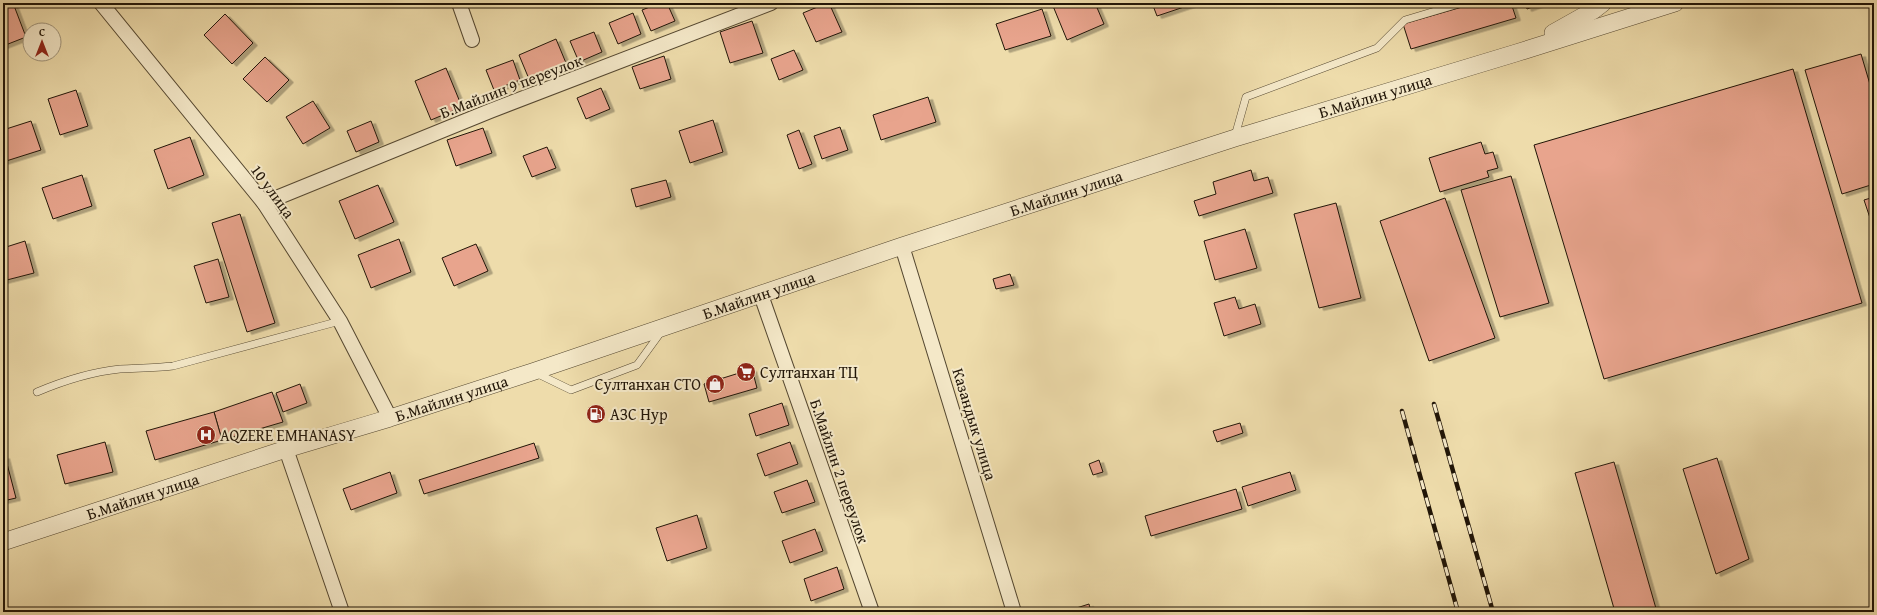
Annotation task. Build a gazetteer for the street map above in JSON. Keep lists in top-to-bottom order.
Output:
{
  "streets": {
    "street": [
      "Б.Майлин 9 переулок",
      "Б.Майлин улица",
      "10 улица",
      "Казандык улица",
      "Б.Майлин 2 переулок"
    ]
  },
  "crossings": [
    ["Б.Майлин 9 переулок", "10 улица"],
    ["Б.Майлин улица", "10 улица"],
    ["Б.Майлин улица", "Казандык улица"],
    ["Б.Майлин улица", "Б.Майлин 2 переулок"]
  ],
  "places": {
    "supermarket": ["Султанхан ТЦ"],
    "shop": ["Султанхан СТО"],
    "fuel station": ["АЗС Нур"],
    "hospital": ["AQZERE EMHANASY"]
  },
  "north": "top"
}
